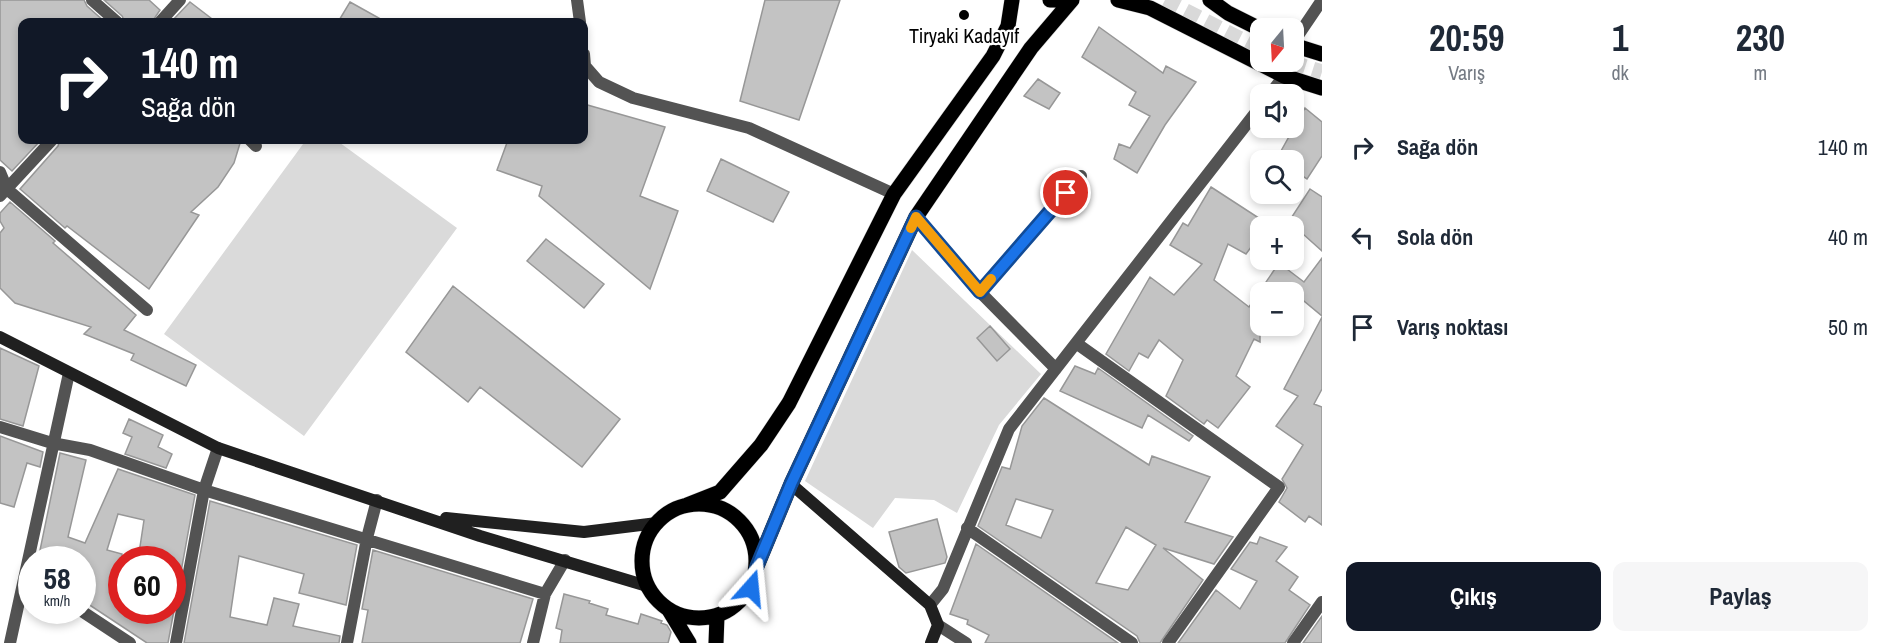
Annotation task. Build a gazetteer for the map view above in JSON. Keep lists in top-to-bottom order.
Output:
{
  "places": ["Tiryaki Kadayıf"],
  "north": "bottom",
  "page": {
    "eta": [
      "20:59",
      "Varış",
      "1",
      "dk",
      "230",
      "m"
    ],
    "map_buttons": ["+", "−"],
    "turn": ["140 m", "Sağa dön"],
    "list": [
      {
        "name": "Sağa dön",
        "value": "140 m"
      },
      {
        "name": "Sola dön",
        "value": "40 m"
      },
      {
        "name": "Varış noktası",
        "value": "50 m"
      }
    ],
    "speed": "58 km/h",
    "limit": "60",
    "buttons": ["Çıkış", "Paylaş"]
  }
}
